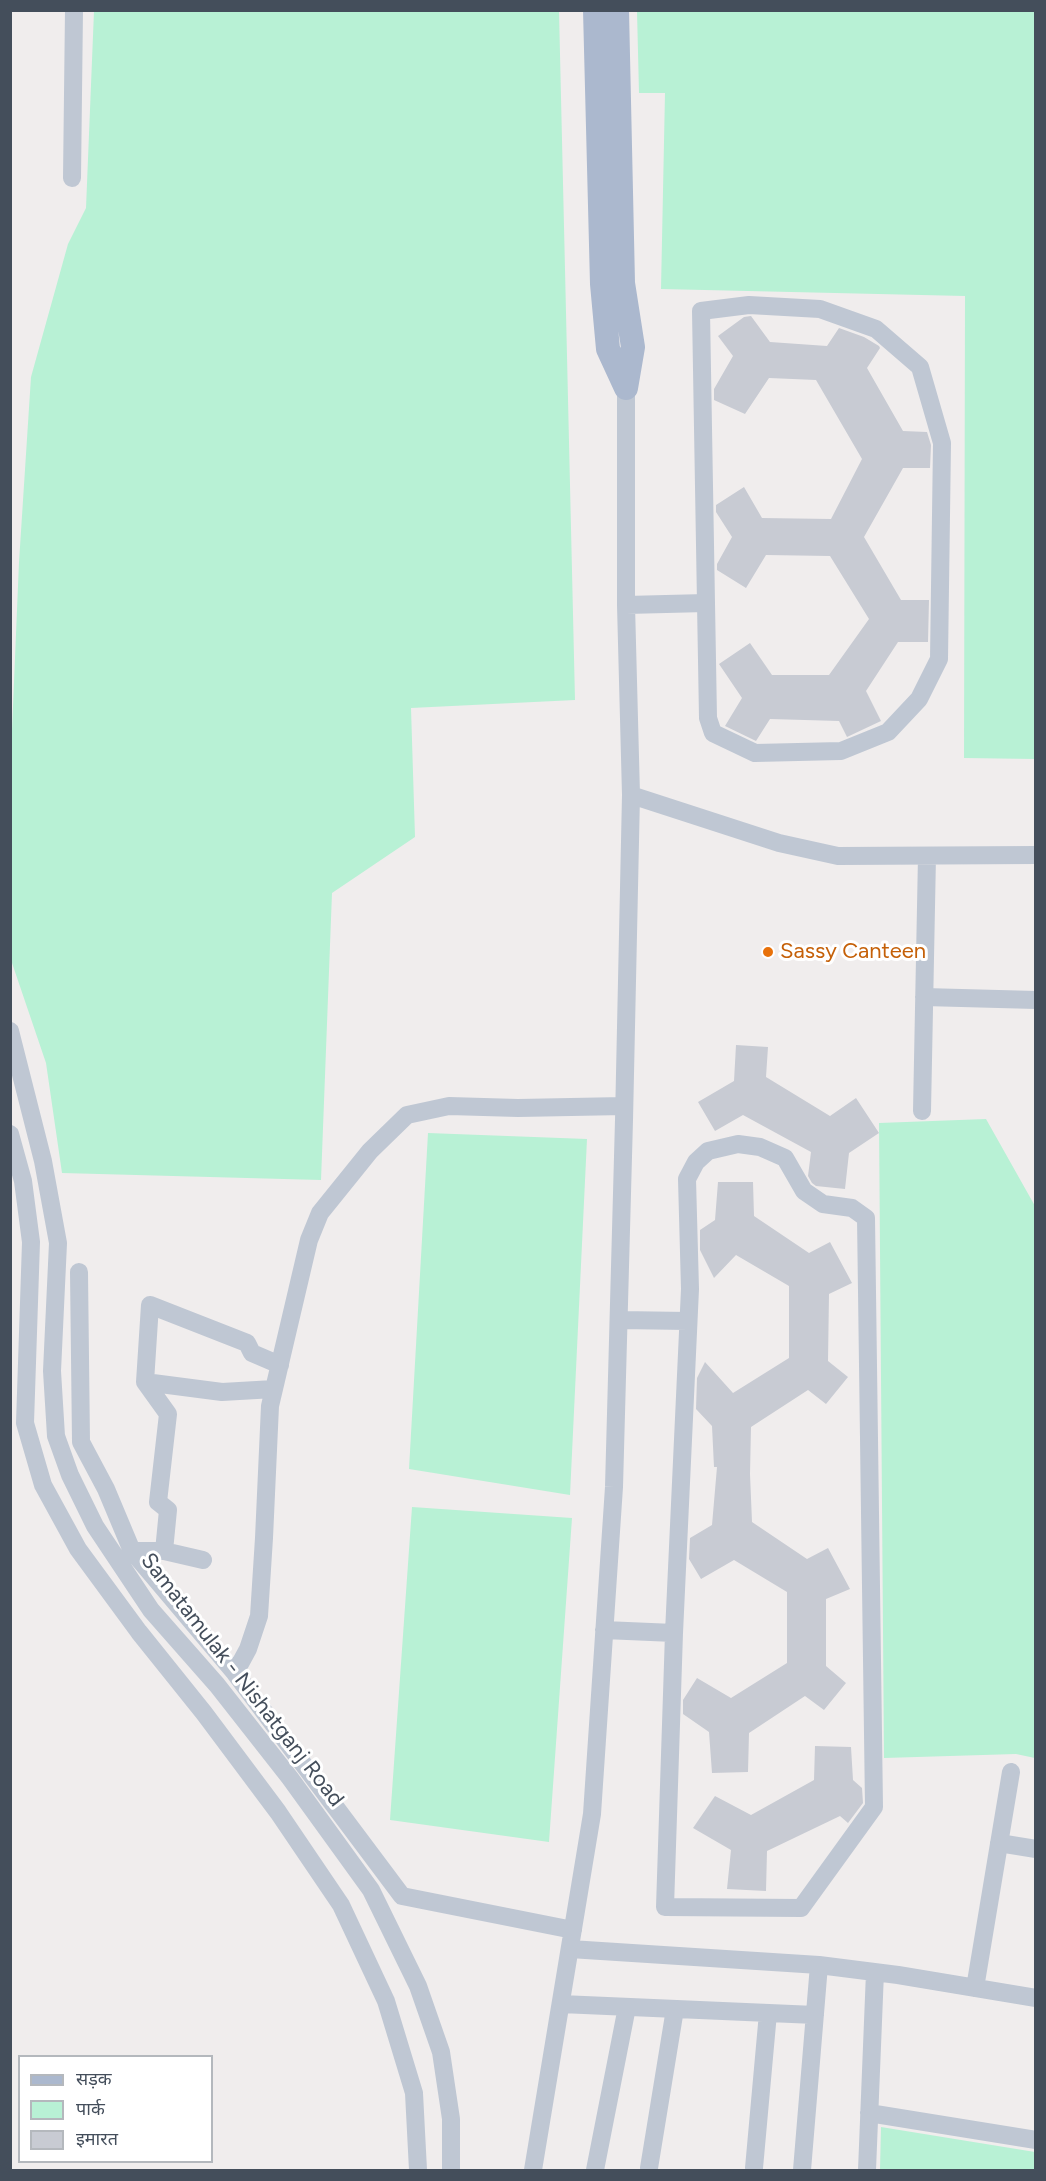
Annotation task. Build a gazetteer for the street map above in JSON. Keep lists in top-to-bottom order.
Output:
{
  "streets": {
    "street": ["Samatamulak - Nishatganj Road"]
  },
  "places": ["Sassy Canteen"],
  "legend": ["सड़क", "पार्क", "इमारत"]
}
